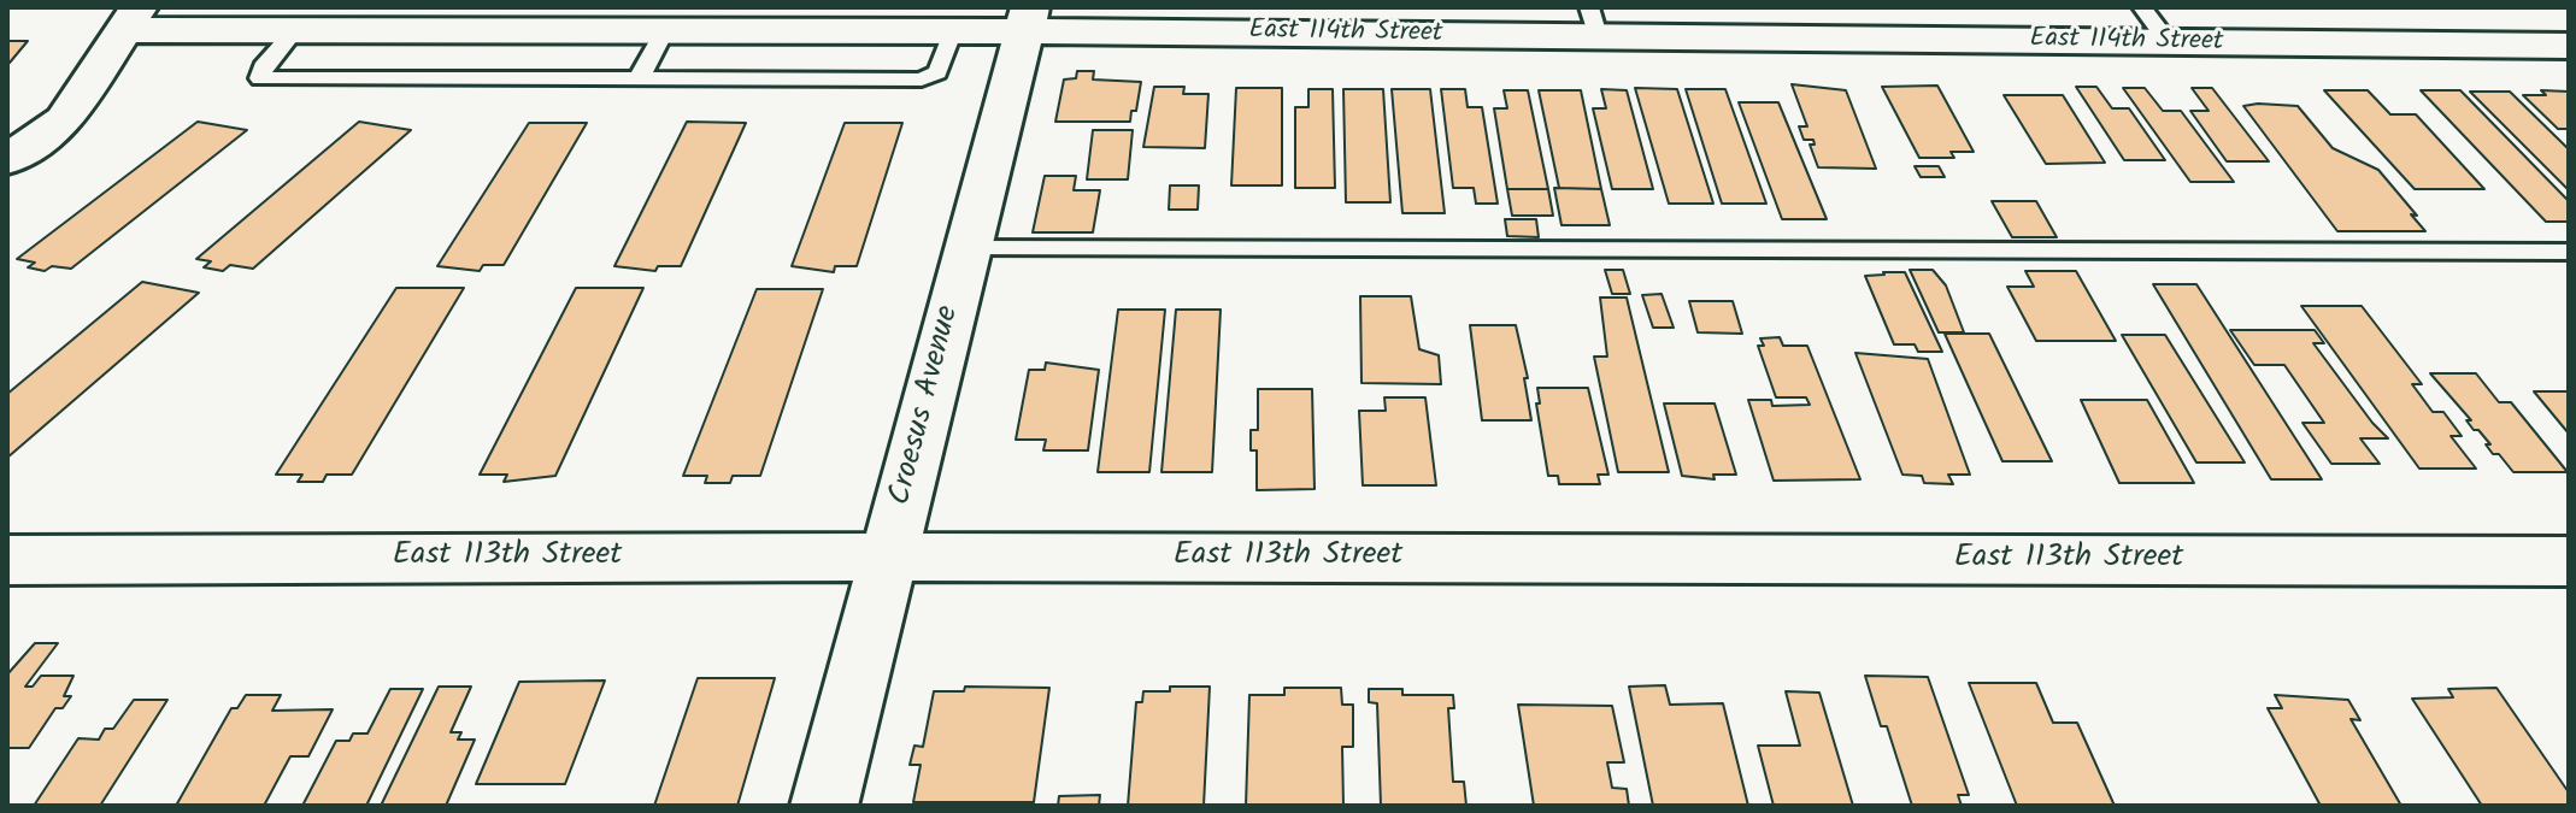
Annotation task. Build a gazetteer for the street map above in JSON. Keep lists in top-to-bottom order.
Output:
{
  "streets": {
    "street": ["East 114th Street", "Croesus Avenue", "East 113th Street"]
  },
  "crossings": [
    ["East 114th Street", "Croesus Avenue"],
    ["Croesus Avenue", "East 113th Street"]
  ]
}
